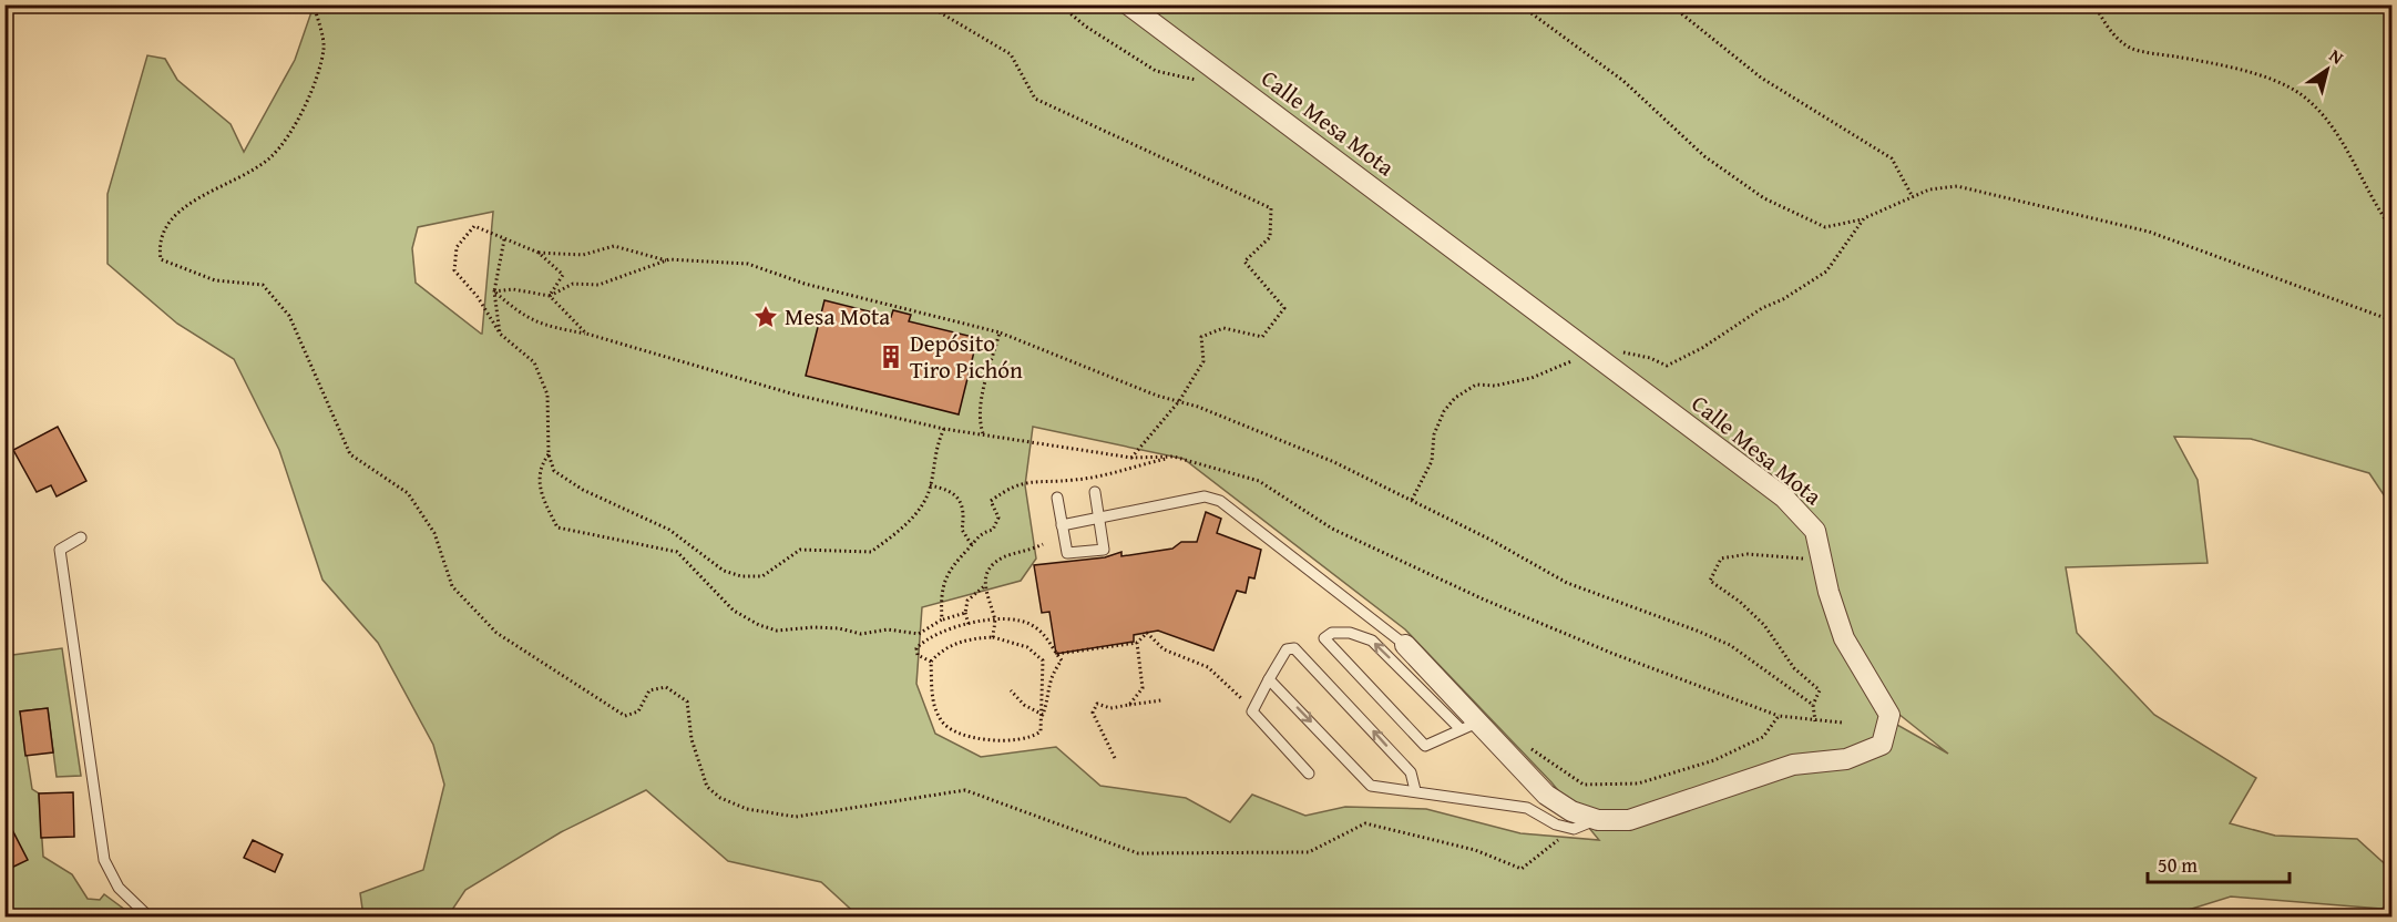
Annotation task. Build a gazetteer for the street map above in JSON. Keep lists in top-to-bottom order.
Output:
{
  "streets": {
    "street": ["Calle Mesa Mota"]
  },
  "places": {
    "place": ["Mesa Mota"],
    "building": ["Depósito Tiro Pichón"]
  },
  "scale_bar": "50 m",
  "north": "top right"
}
